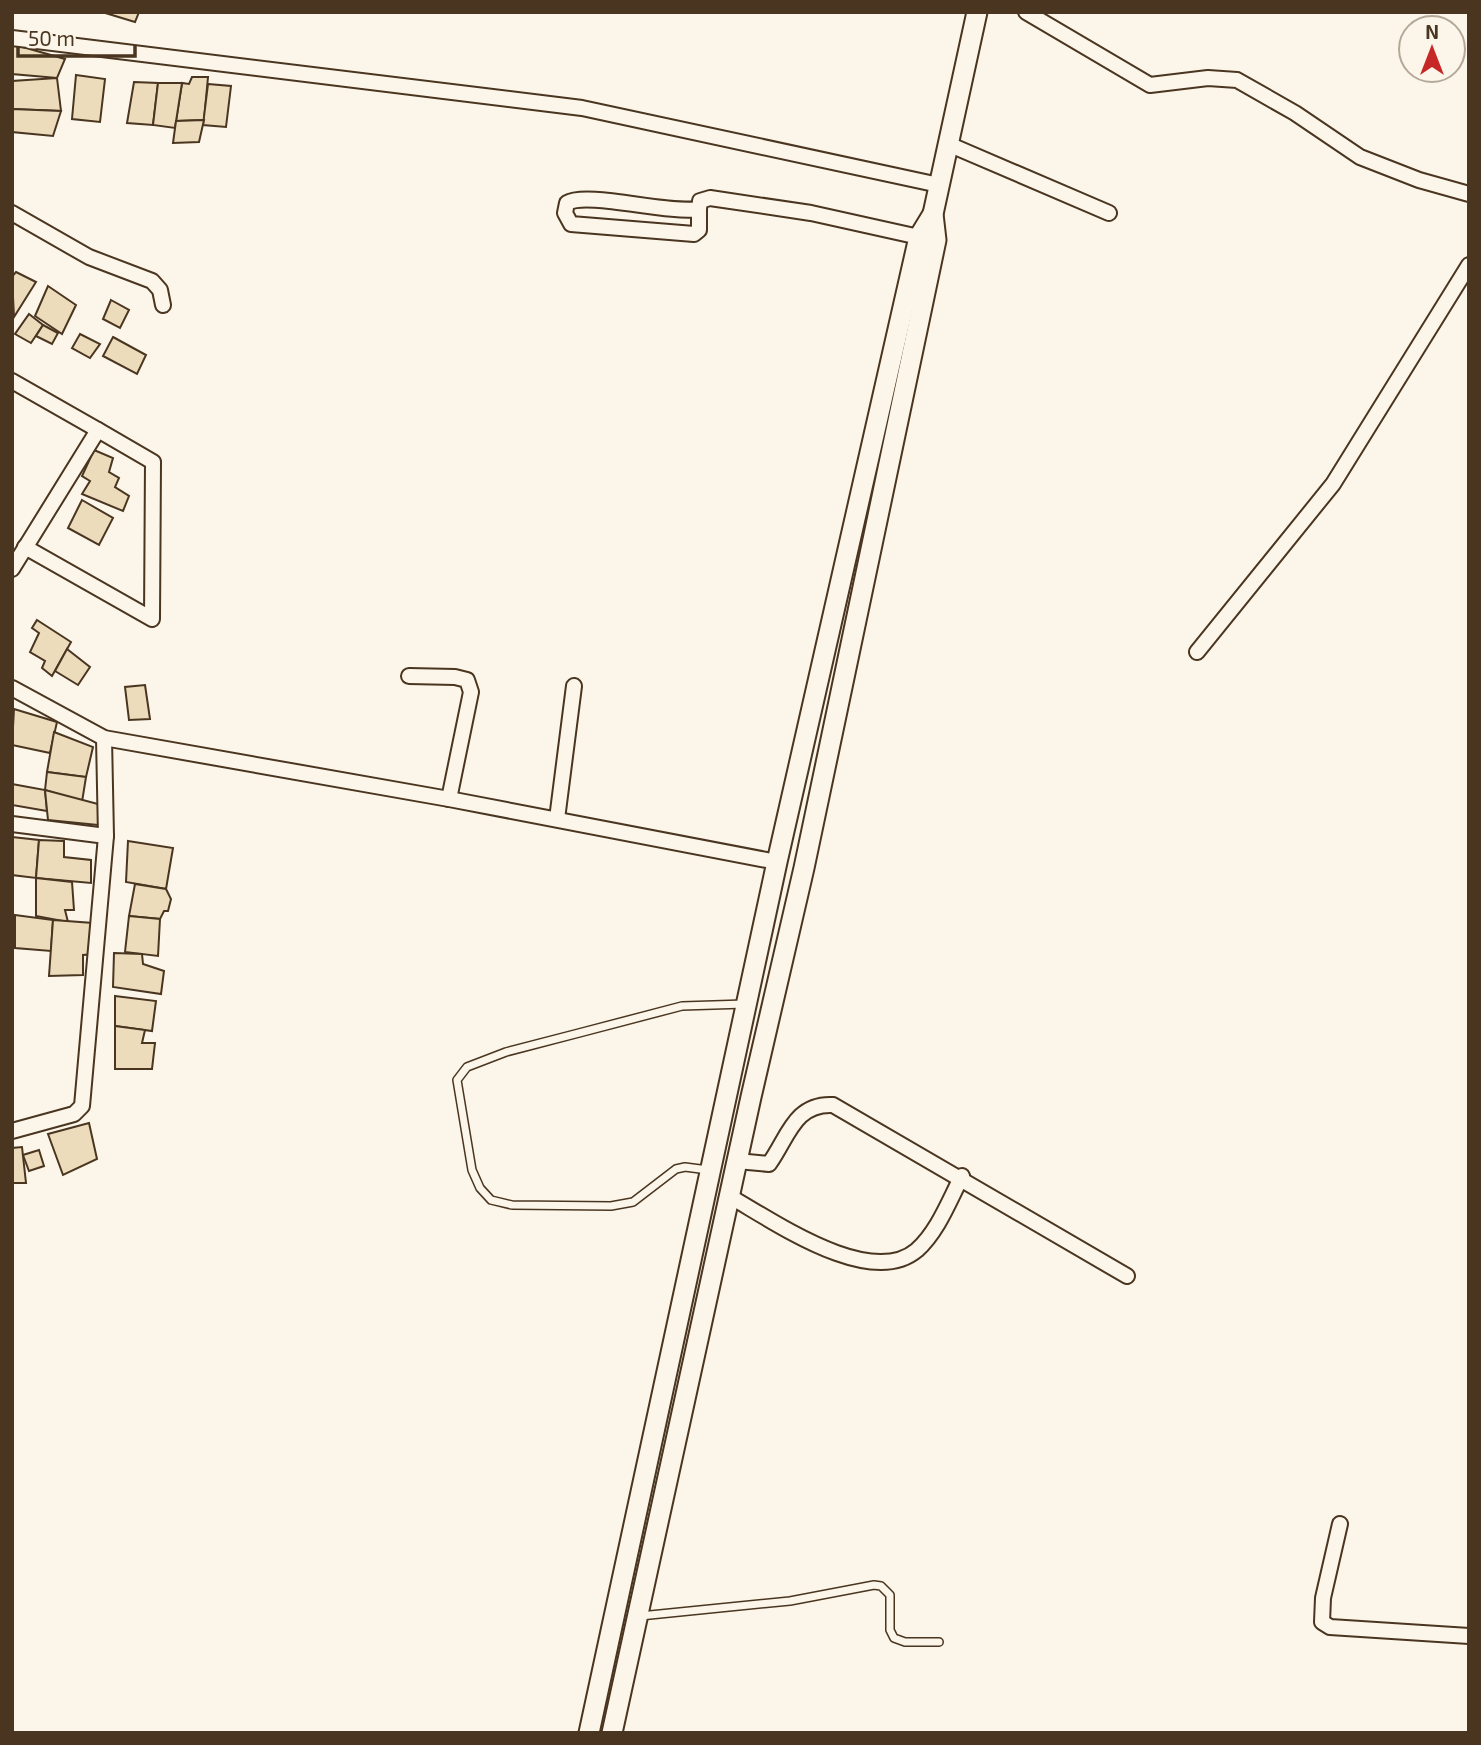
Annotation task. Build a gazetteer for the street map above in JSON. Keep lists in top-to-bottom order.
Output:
{
  "scale_bar": "50 m",
  "north": "top"
}
